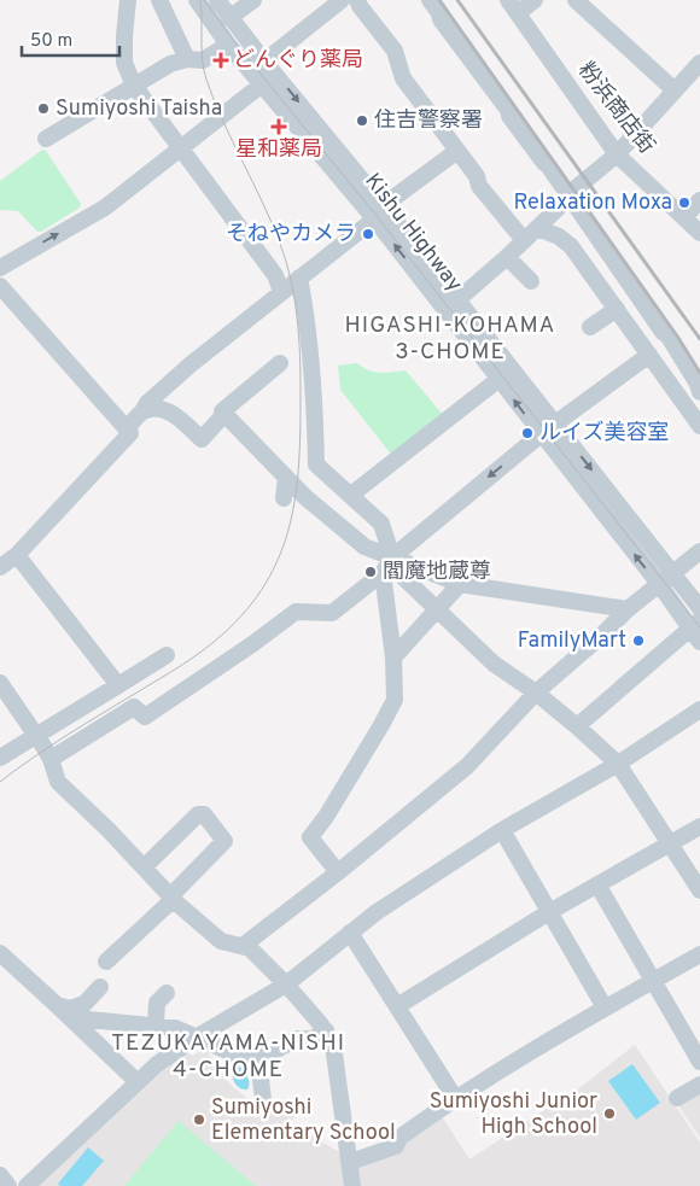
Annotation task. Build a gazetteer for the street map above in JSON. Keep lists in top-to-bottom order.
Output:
{
  "streets": {
    "street": ["粉浜商店街", "Kishu Highway"]
  },
  "districts": ["HIGASHI-KOHAMA 3-CHOME", "TEZUKAYAMA-NISHI 4-CHOME"],
  "places": {
    "health": ["どんぐり薬局", "星和薬局"],
    "other": [
      "Sumiyoshi Taisha",
      "住吉警察署",
      "Relaxation Moxa",
      "そねやカメラ",
      "ルイズ美容室",
      "閻魔地蔵尊",
      "FamilyMart",
      "Sumiyoshi Junior High School",
      "Sumiyoshi Elementary School"
    ]
  },
  "scale_bar": "50 m"
}
